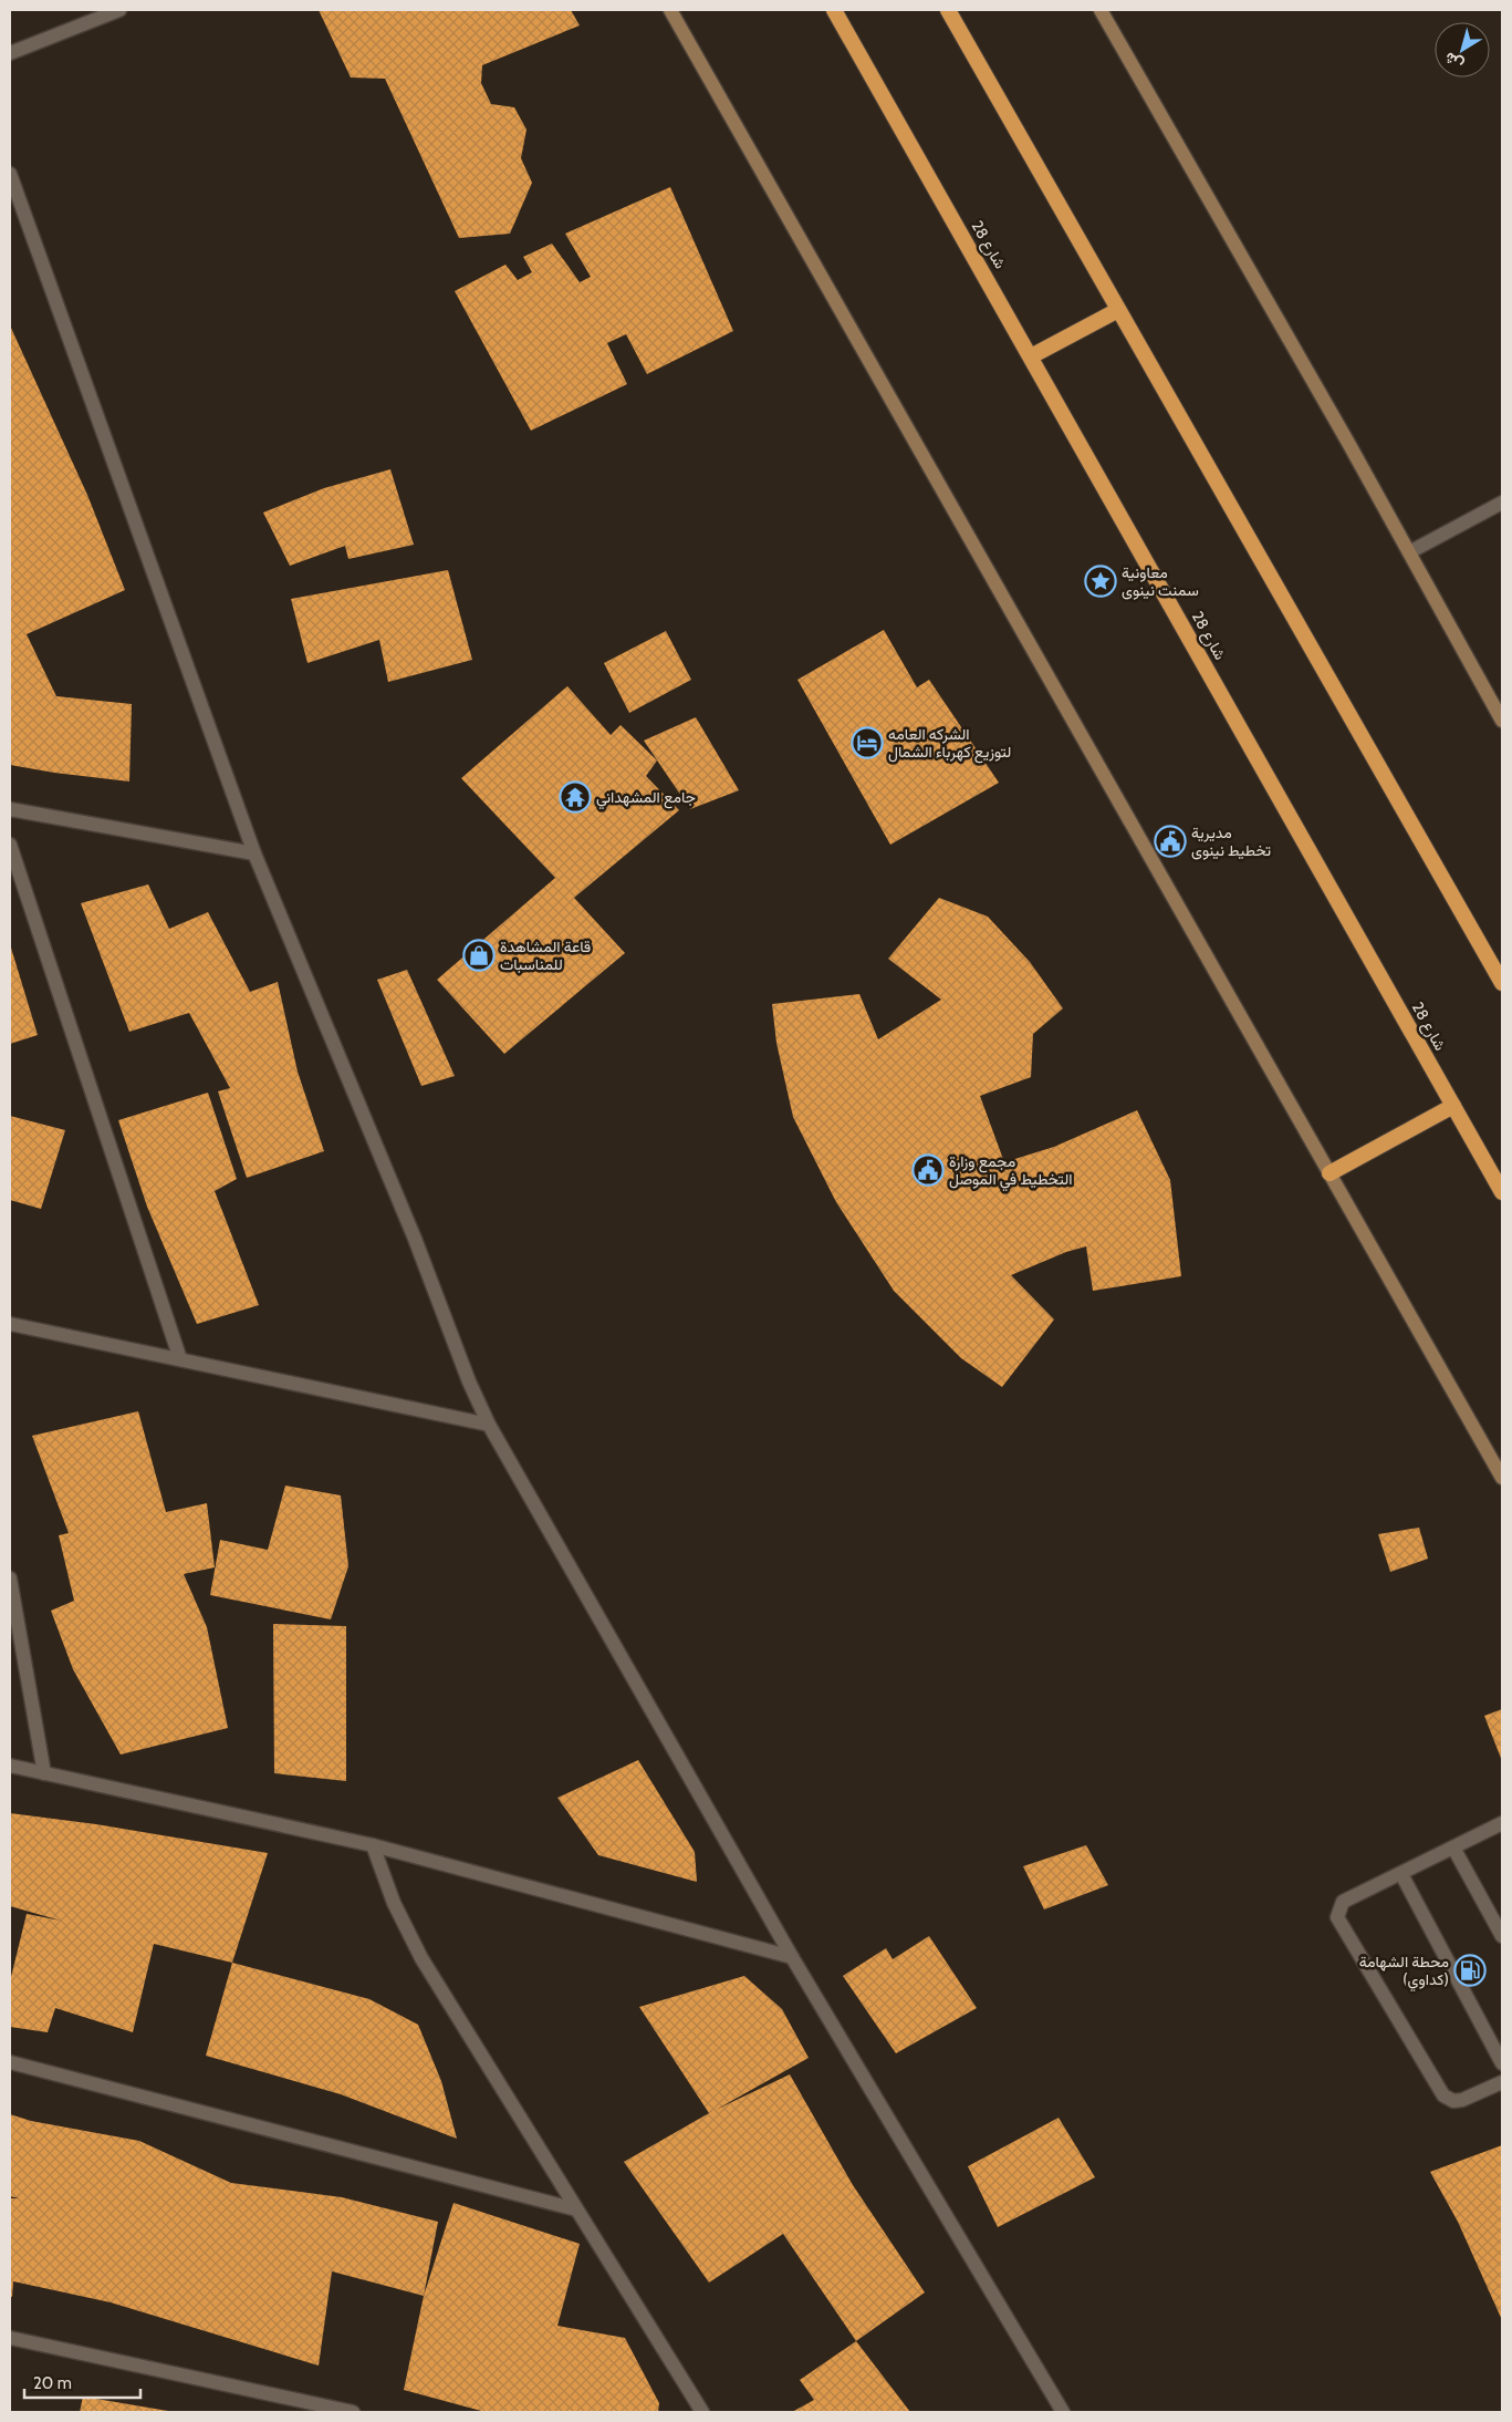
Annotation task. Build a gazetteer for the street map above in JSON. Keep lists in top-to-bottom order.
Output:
{
  "streets": {
    "highway": ["شارع 28"]
  },
  "places": {
    "place": ["معاونية سمنت نينوى"],
    "hotel": ["الشركه العامه لتوزيع كهرباء الشمال"],
    "temple": ["جامع المشهداني"],
    "public building": ["مديرية تخطيط نينوى", "مجمع وزارة التخطيط في الموصل"],
    "shop": ["قاعة المشاهدة للمناسبات"],
    "fuel station": ["محطة الشهامة (كداوي)"]
  },
  "scale_bar": "20 m",
  "north": "bottom left"
}
